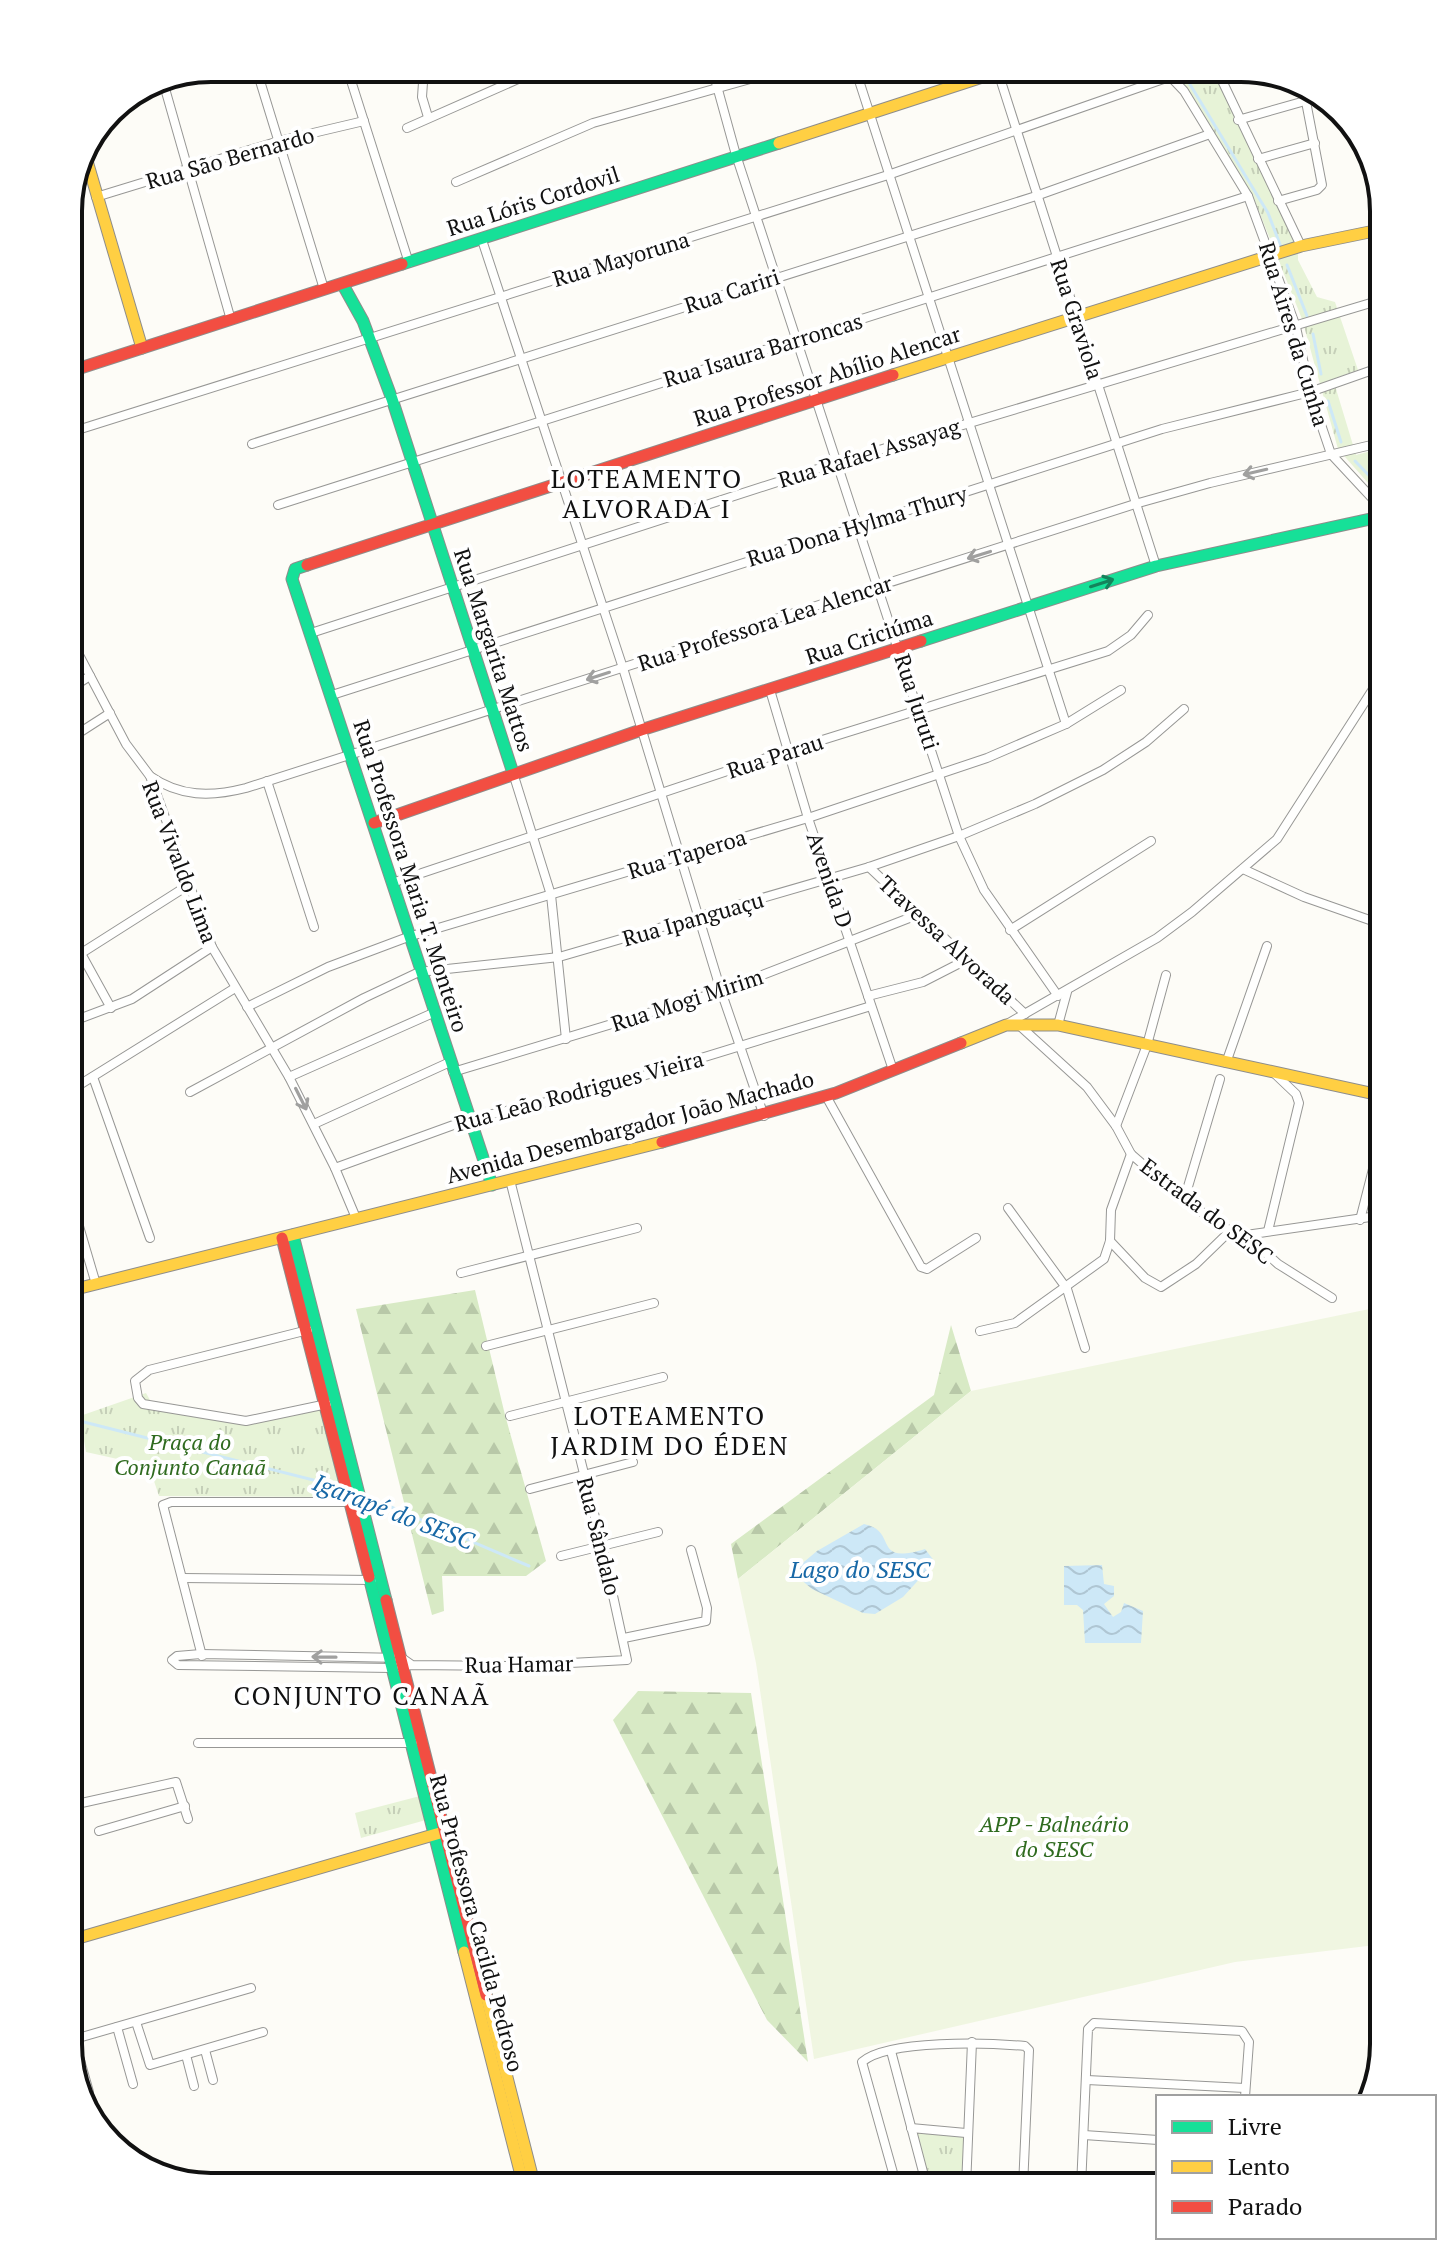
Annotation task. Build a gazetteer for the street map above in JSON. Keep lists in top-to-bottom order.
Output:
{
  "streets": {
    "street": [
      "Rua São Bernardo",
      "Rua Lóris Cordovil",
      "Rua Mayoruna",
      "Rua Cariri",
      "Rua Graviola",
      "Rua Aires da Cunha",
      "Rua Isaura Barroncas",
      "Rua Professor Abílio Alencar",
      "Rua Rafael Assayag",
      "Rua Dona Hylma Thury",
      "Rua Professora Lea Alencar",
      "Rua Criciúma",
      "Rua Margarita Mattos",
      "Rua Juruti",
      "Rua Parau",
      "Rua Taperoa",
      "Rua Vivaldo Lima",
      "Rua Professora Maria T. Monteiro",
      "Avenida D",
      "Rua Ipanguaçu",
      "Travessa Alvorada",
      "Rua Mogi Mirim",
      "Rua Leão Rodrigues Vieira",
      "Avenida Desembargador João Machado",
      "Estrada do SESC",
      "Rua Sândalo",
      "Rua Hamar",
      "Rua Professora Cacilda Pedroso"
    ]
  },
  "crossings": [
    ["Rua Lóris Cordovil", "Rua Margarita Mattos"],
    ["Rua Lóris Cordovil", "Rua Juruti"],
    ["Rua Mayoruna", "Rua Graviola"],
    ["Rua Mayoruna", "Rua Margarita Mattos"],
    ["Rua Mayoruna", "Rua Juruti"],
    ["Rua Cariri", "Rua Graviola"],
    ["Rua Cariri", "Rua Aires da Cunha"],
    ["Rua Cariri", "Rua Margarita Mattos"],
    ["Rua Cariri", "Rua Juruti"],
    ["Rua Graviola", "Rua Isaura Barroncas"],
    ["Rua Graviola", "Rua Professor Abílio Alencar"],
    ["Rua Graviola", "Rua Rafael Assayag"],
    ["Rua Graviola", "Rua Dona Hylma Thury"],
    ["Rua Graviola", "Rua Professora Lea Alencar"],
    ["Rua Graviola", "Rua Criciúma"],
    ["Rua Aires da Cunha", "Rua Isaura Barroncas"],
    ["Rua Aires da Cunha", "Rua Professor Abílio Alencar"],
    ["Rua Aires da Cunha", "Rua Rafael Assayag"],
    ["Rua Aires da Cunha", "Rua Dona Hylma Thury"],
    ["Rua Aires da Cunha", "Rua Professora Lea Alencar"],
    ["Rua Isaura Barroncas", "Rua Margarita Mattos"],
    ["Rua Isaura Barroncas", "Rua Juruti"],
    ["Rua Professor Abílio Alencar", "Rua Margarita Mattos"],
    ["Rua Professor Abílio Alencar", "Rua Juruti"],
    ["Rua Professor Abílio Alencar", "Rua Professora Maria T. Monteiro"],
    ["Rua Rafael Assayag", "Rua Margarita Mattos"],
    ["Rua Rafael Assayag", "Rua Juruti"],
    ["Rua Rafael Assayag", "Rua Professora Maria T. Monteiro"],
    ["Rua Dona Hylma Thury", "Rua Margarita Mattos"],
    ["Rua Dona Hylma Thury", "Rua Juruti"],
    ["Rua Dona Hylma Thury", "Rua Professora Maria T. Monteiro"],
    ["Rua Professora Lea Alencar", "Rua Margarita Mattos"],
    ["Rua Professora Lea Alencar", "Rua Juruti"],
    ["Rua Professora Lea Alencar", "Rua Vivaldo Lima"],
    ["Rua Professora Lea Alencar", "Rua Professora Maria T. Monteiro"],
    ["Rua Criciúma", "Rua Margarita Mattos"],
    ["Rua Criciúma", "Rua Juruti"],
    ["Rua Criciúma", "Rua Professora Maria T. Monteiro"],
    ["Rua Criciúma", "Avenida D"],
    ["Rua Margarita Mattos", "Rua Parau"],
    ["Rua Margarita Mattos", "Rua Taperoa"],
    ["Rua Margarita Mattos", "Rua Ipanguaçu"],
    ["Rua Margarita Mattos", "Rua Mogi Mirim"],
    ["Rua Juruti", "Rua Parau"],
    ["Rua Juruti", "Rua Taperoa"],
    ["Rua Juruti", "Rua Ipanguaçu"],
    ["Rua Parau", "Rua Professora Maria T. Monteiro"],
    ["Rua Parau", "Avenida D"],
    ["Rua Taperoa", "Rua Vivaldo Lima"],
    ["Rua Taperoa", "Rua Professora Maria T. Monteiro"],
    ["Rua Taperoa", "Avenida D"],
    ["Rua Vivaldo Lima", "Rua Ipanguaçu"],
    ["Rua Vivaldo Lima", "Rua Mogi Mirim"],
    ["Rua Vivaldo Lima", "Rua Leão Rodrigues Vieira"],
    ["Rua Vivaldo Lima", "Avenida Desembargador João Machado"],
    ["Rua Professora Maria T. Monteiro", "Rua Ipanguaçu"],
    ["Rua Professora Maria T. Monteiro", "Rua Mogi Mirim"],
    ["Rua Professora Maria T. Monteiro", "Rua Leão Rodrigues Vieira"],
    ["Rua Professora Maria T. Monteiro", "Avenida Desembargador João Machado"],
    ["Avenida D", "Rua Ipanguaçu"],
    ["Avenida D", "Rua Mogi Mirim"],
    ["Avenida D", "Rua Leão Rodrigues Vieira"],
    ["Avenida D", "Avenida Desembargador João Machado"],
    ["Rua Ipanguaçu", "Travessa Alvorada"],
    ["Travessa Alvorada", "Rua Mogi Mirim"],
    ["Travessa Alvorada", "Avenida Desembargador João Machado"],
    ["Travessa Alvorada", "Estrada do SESC"],
    ["Avenida Desembargador João Machado", "Estrada do SESC"],
    ["Avenida Desembargador João Machado", "Rua Sândalo"],
    ["Rua Sândalo", "Rua Hamar"],
    ["Rua Hamar", "Rua Professora Cacilda Pedroso"]
  ],
  "one_way": ["Rua Professora Lea Alencar"],
  "districts": ["LOTEAMENTO ALVORADA I", "LOTEAMENTO JARDIM DO ÉDEN", "CONJUNTO CANAÃ"],
  "water": ["Igarapé do SESC", "Lago do SESC"],
  "parks": ["Praça do Conjunto Canaã", "APP - Balneário do SESC"],
  "legend": ["Livre", "Lento", "Parado"]
}
